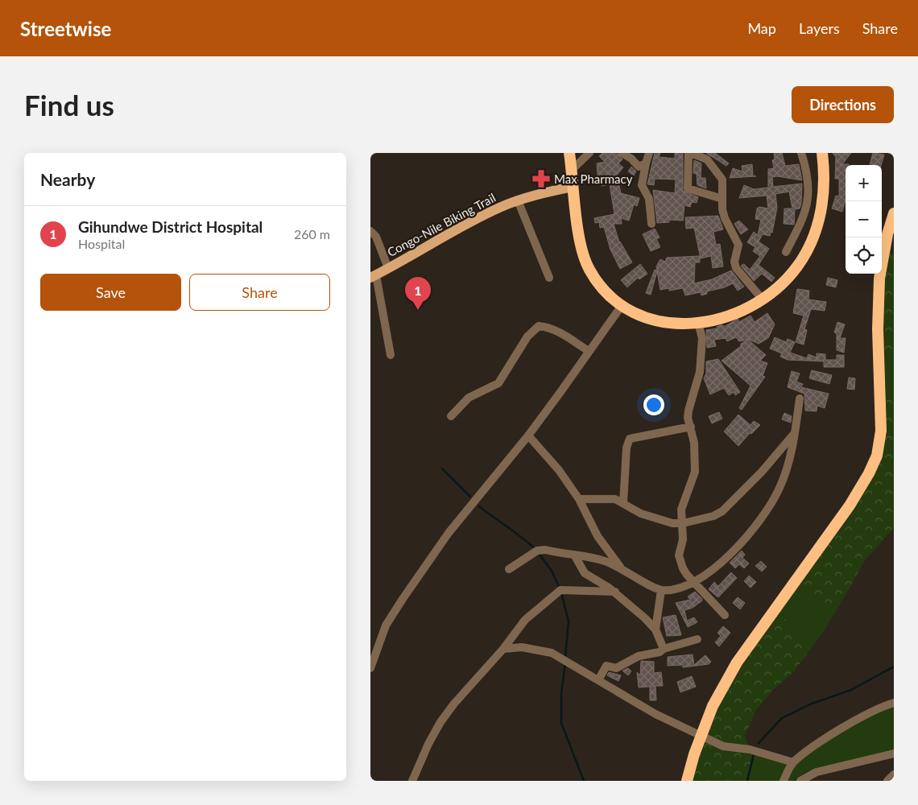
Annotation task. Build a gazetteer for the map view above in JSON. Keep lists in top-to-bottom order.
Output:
{
  "streets": {
    "main road": ["Congo-Nile Biking Trail"]
  },
  "places": {
    "pharmacy": ["Max Pharmacy"]
  },
  "page": {
    "header": "Streetwise",
    "nav": ["Map", "Layers", "Share"],
    "buttons": [
      "Directions",
      ["Save", "Share"]
    ],
    "title": "Find us",
    "heading": "Nearby",
    "map_buttons": ["+", "−"],
    "list": [
      {
        "mark": "1",
        "name": "Gihundwe District Hospital",
        "note": "Hospital",
        "value": "260 m"
      }
    ],
    "pins": "1"
  }
}
